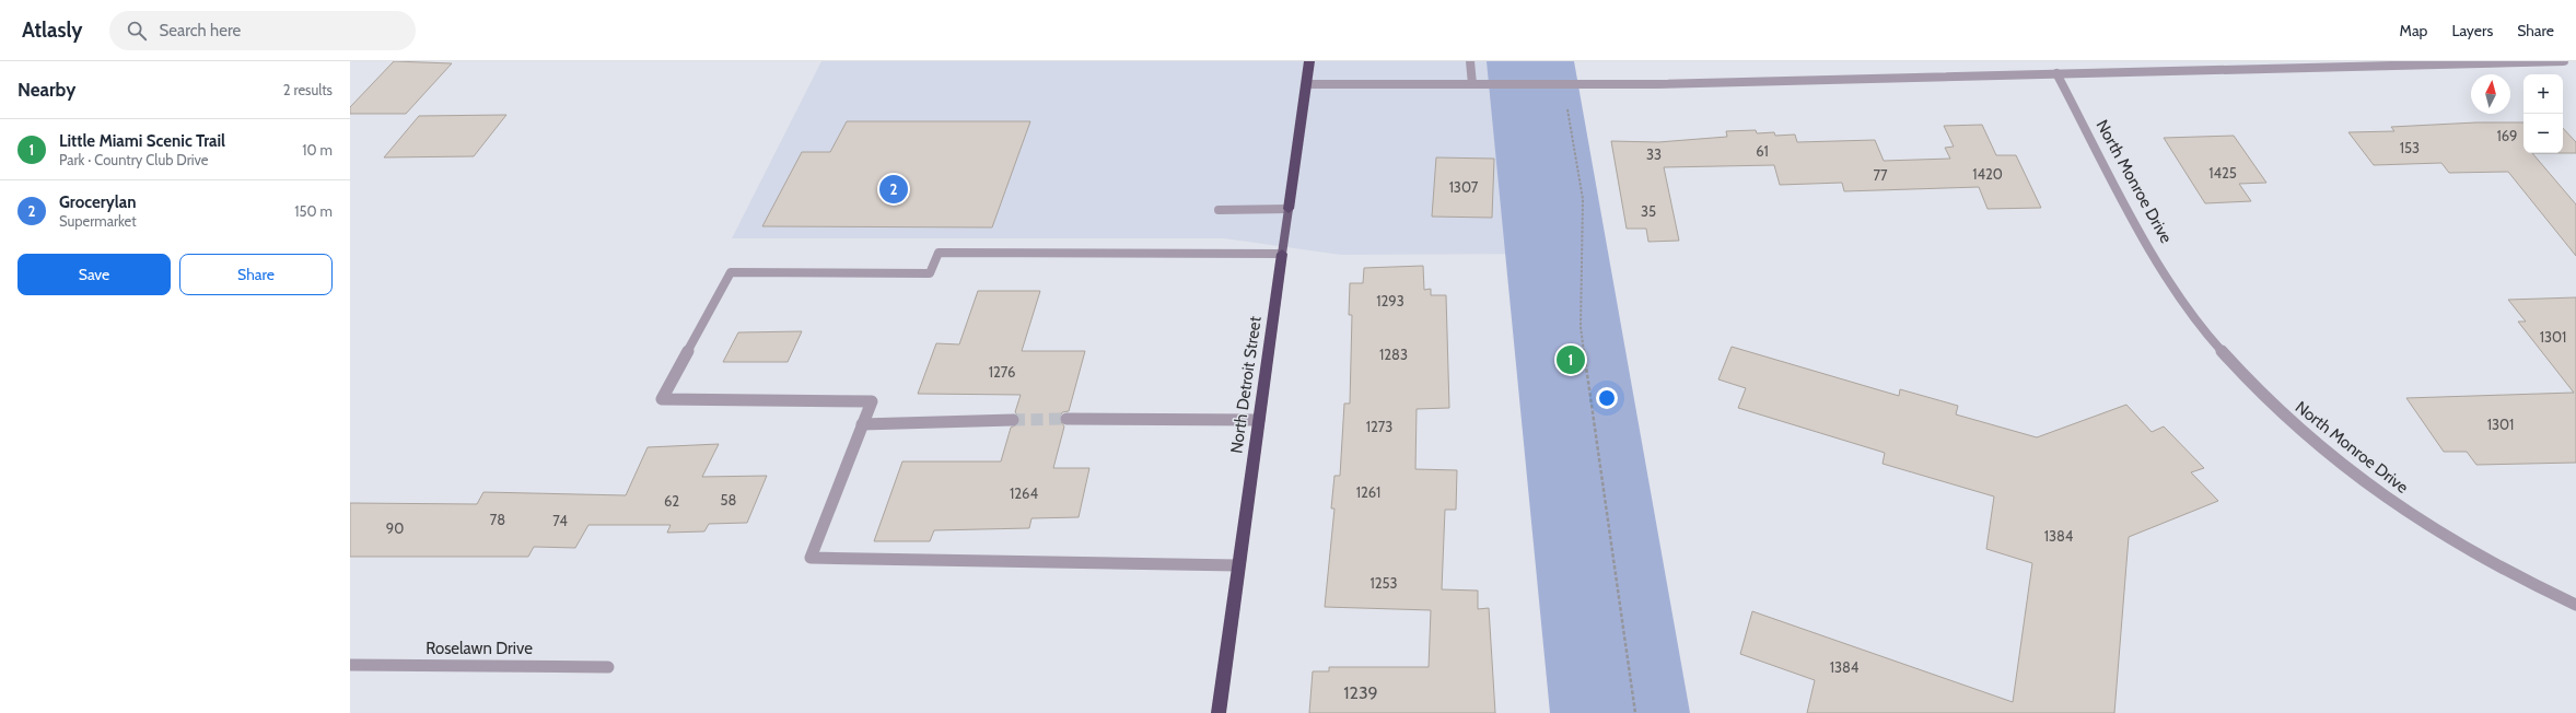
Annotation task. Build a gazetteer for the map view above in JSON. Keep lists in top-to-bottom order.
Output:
{
  "streets": {
    "highway": ["North Detroit Street"],
    "street": ["North Monroe Drive", "Roselawn Drive"]
  },
  "house_numbers": [
    "169",
    "153",
    "61",
    "33",
    "1425",
    "1420",
    "77",
    "1307",
    "35",
    "1293",
    "1301",
    "1283",
    "1276",
    "1301",
    "1273",
    "1261",
    "1264",
    "58",
    "62",
    "78",
    "74",
    "90",
    "1384",
    "1253",
    "1384",
    "1239"
  ],
  "north": "top",
  "page": {
    "header": "Atlasly",
    "search": "Search here",
    "nav": ["Map", "Layers", "Share"],
    "heading": ["Nearby", "2 results"],
    "map_buttons": ["+", "−"],
    "list": [
      {
        "mark": "1",
        "name": "Little Miami Scenic Trail",
        "note": "Park · Country Club Drive",
        "value": "10 m"
      },
      {
        "mark": "2",
        "name": "Grocerylan",
        "note": "Supermarket",
        "value": "150 m"
      }
    ],
    "pins": ["2", "1"],
    "buttons": ["Save", "Share"]
  }
}
